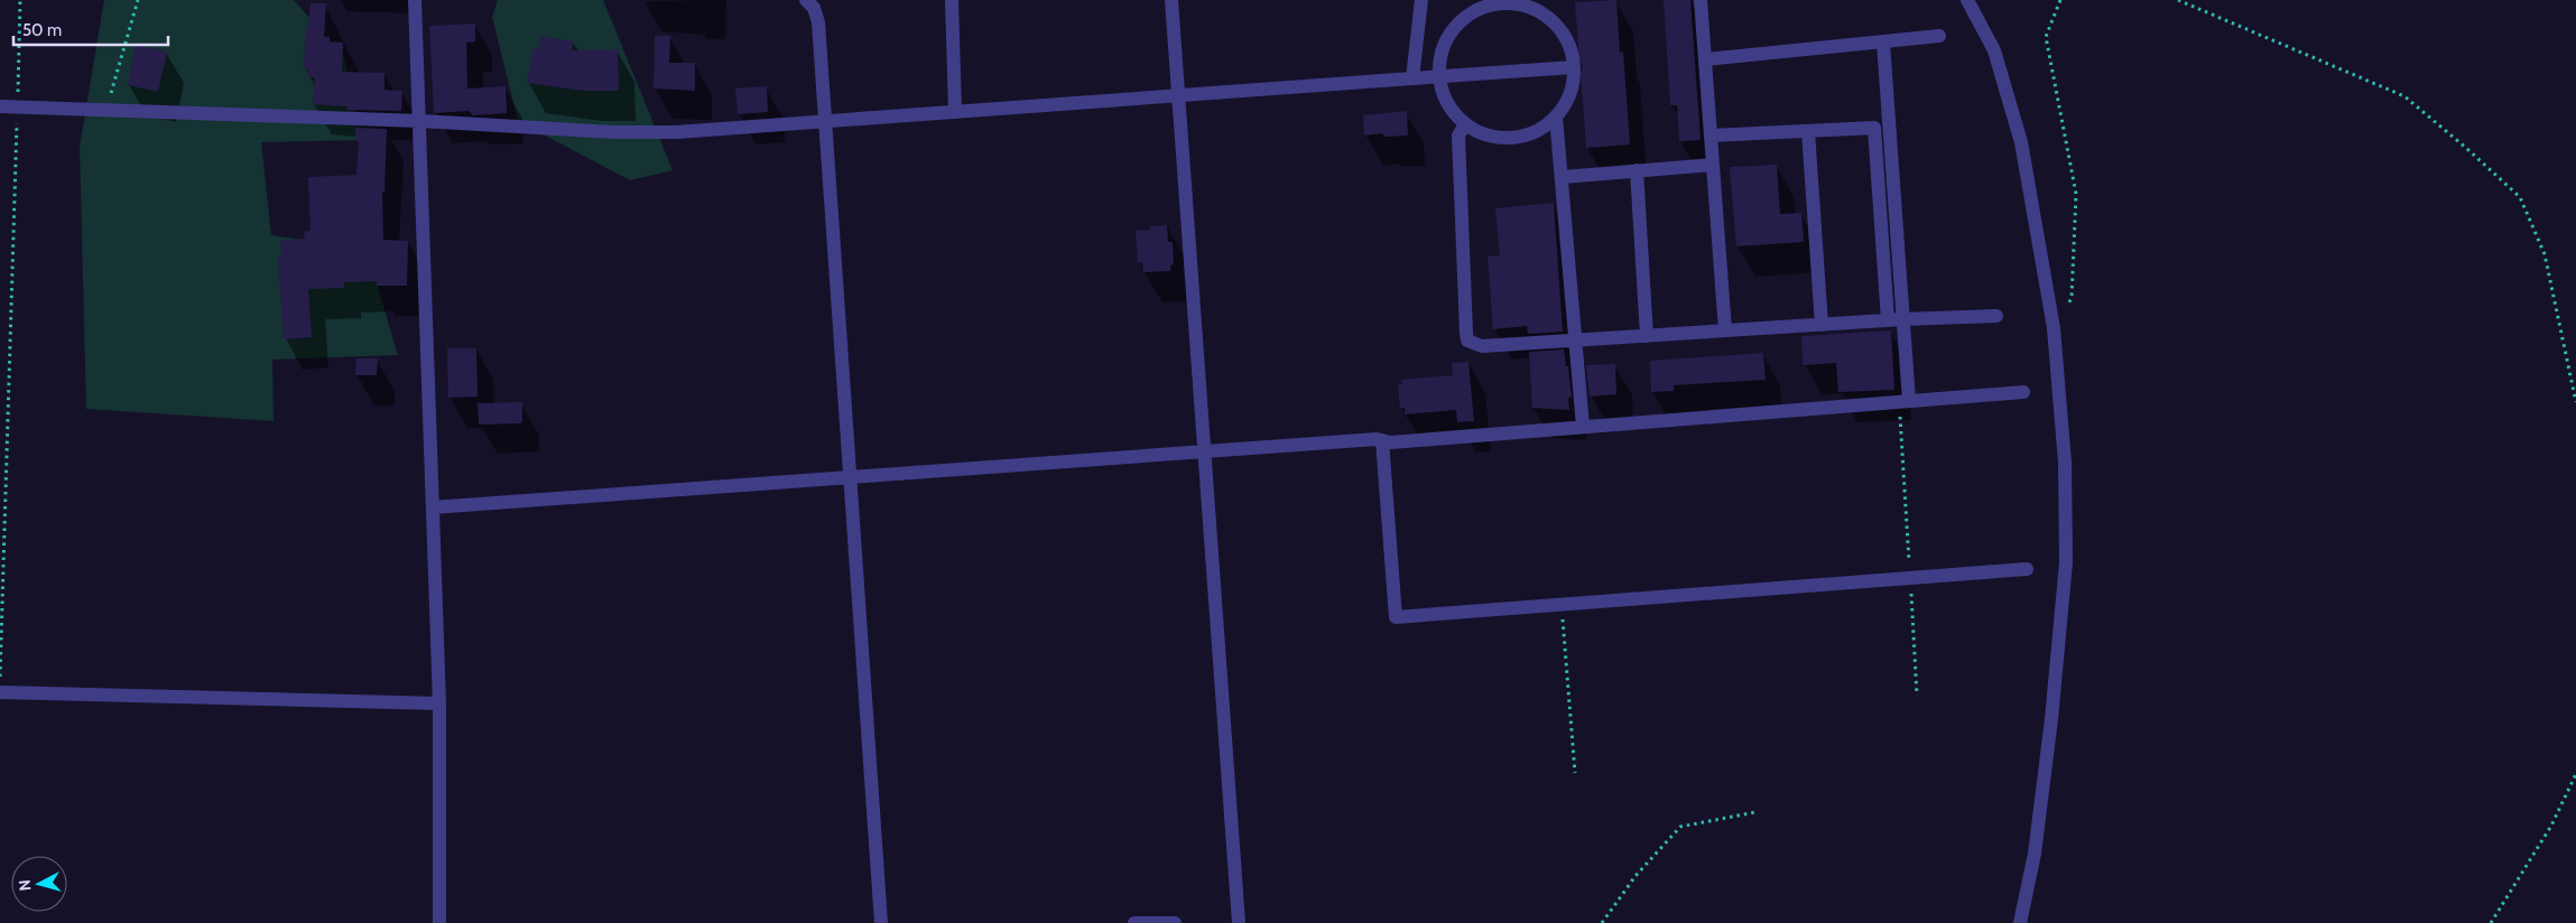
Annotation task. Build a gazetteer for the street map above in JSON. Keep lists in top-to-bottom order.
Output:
{
  "scale_bar": "50 m",
  "north": "left"
}
